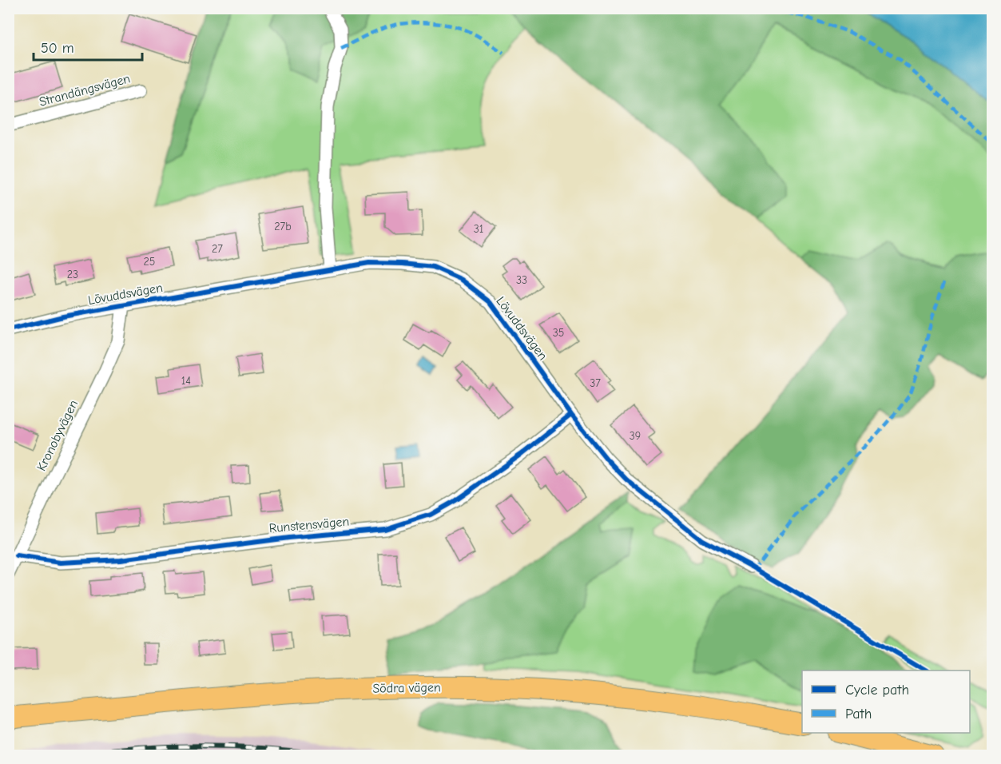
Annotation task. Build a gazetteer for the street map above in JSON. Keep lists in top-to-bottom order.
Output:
{
  "streets": {
    "highway": ["Södra vägen"],
    "street": [
      "Strandängsvägen",
      "Lövuddsvägen",
      "Kronobyvägen",
      "Runstensvägen"
    ]
  },
  "crossings": [
    ["Lövuddsvägen", "Kronobyvägen"],
    ["Lövuddsvägen", "Runstensvägen"],
    ["Kronobyvägen", "Runstensvägen"]
  ],
  "house_numbers": [
    "27b",
    "31",
    "27",
    "25",
    "23",
    "33",
    "35",
    "14",
    "37",
    "39"
  ],
  "legend": ["Cycle path", "Path"],
  "scale_bar": "50 m"
}
